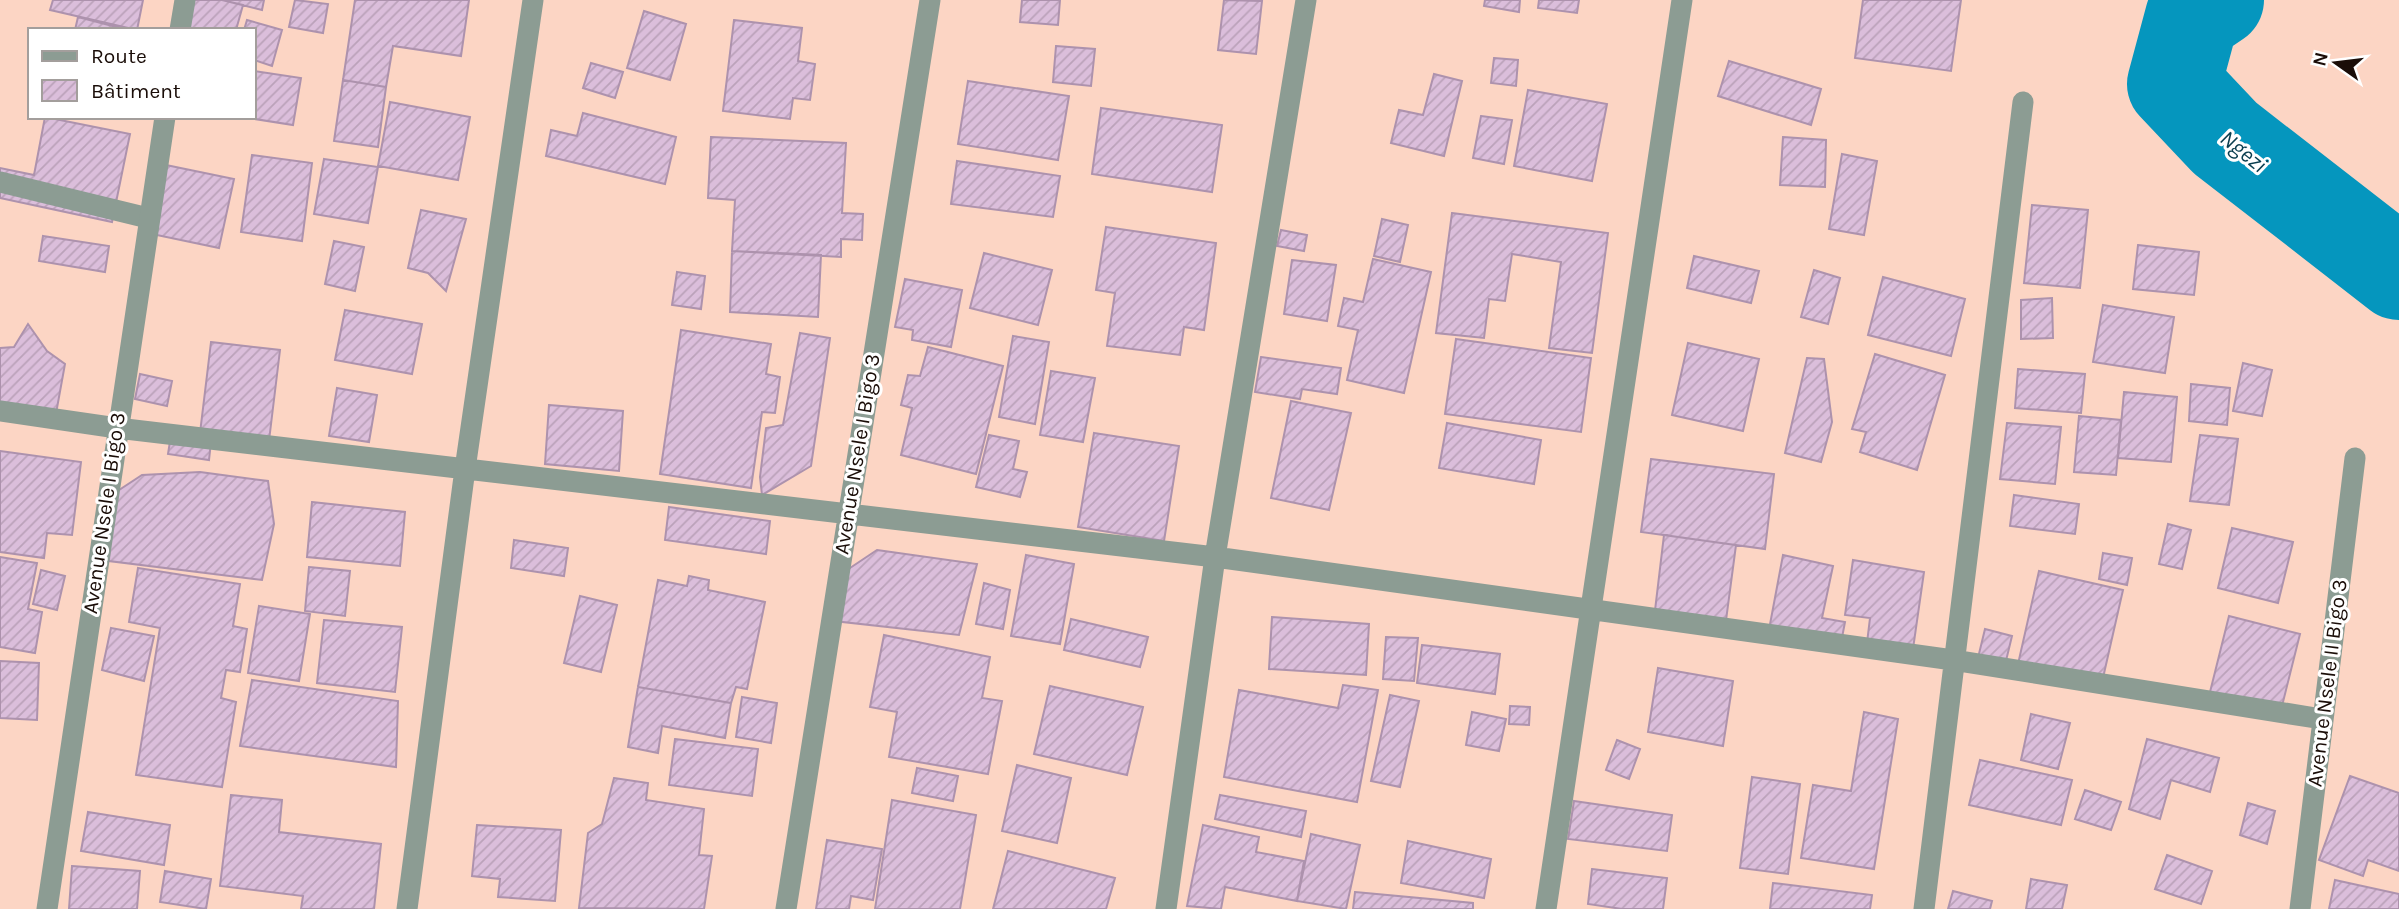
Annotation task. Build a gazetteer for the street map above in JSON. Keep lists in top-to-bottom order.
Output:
{
  "streets": {
    "street": ["Avenue Nsele I Bigo 3", "Avenue Nsele II Bigo 3"]
  },
  "water": ["Ngezi"],
  "legend": ["Route", "Bâtiment"],
  "north": "left"
}
